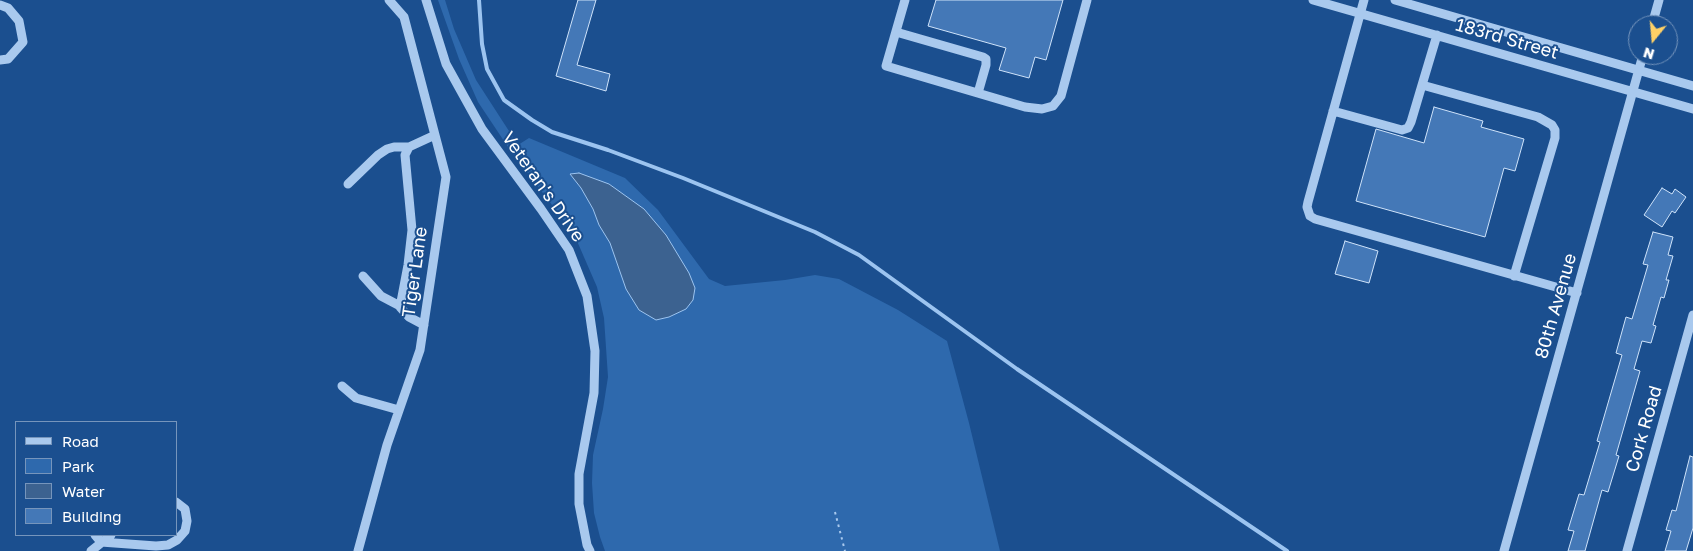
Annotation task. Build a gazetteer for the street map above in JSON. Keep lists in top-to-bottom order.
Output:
{
  "streets": {
    "street": [
      "183rd Street",
      "Veteran's Drive",
      "Tiger Lane",
      "80th Avenue",
      "Cork Road"
    ]
  },
  "crossings": [
    ["183rd Street", "80th Avenue"]
  ],
  "legend": [
    "Road",
    "Park",
    "Water",
    "Building"
  ],
  "north": "bottom"
}
